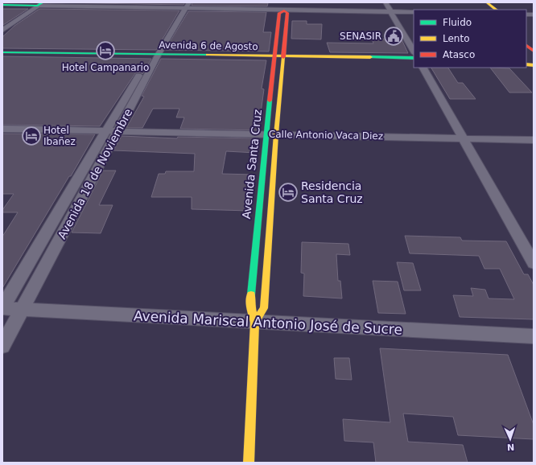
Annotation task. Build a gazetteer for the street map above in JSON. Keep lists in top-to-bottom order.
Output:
{
  "streets": {
    "main road": ["Avenida 6 de Agosto", "Avenida Santa Cruz"],
    "street": ["Calle Antonio Vaca Diez", "Avenida 18 de Noviembre", "Avenida Mariscal Antonio José de Sucre"]
  },
  "crossings": [
    ["Avenida 6 de Agosto", "Avenida Santa Cruz"],
    ["Avenida 6 de Agosto", "Avenida 18 de Noviembre"],
    ["Calle Antonio Vaca Diez", "Avenida Santa Cruz"],
    ["Calle Antonio Vaca Diez", "Avenida 18 de Noviembre"],
    ["Avenida Santa Cruz", "Avenida Mariscal Antonio José de Sucre"],
    ["Avenida 18 de Noviembre", "Avenida Mariscal Antonio José de Sucre"]
  ],
  "places": {
    "public building": ["SENASIR"],
    "hotel": ["Hotel Campanario", "Hotel Ibañez", "Residencia Santa Cruz"]
  },
  "legend": ["Fluido", "Lento", "Atasco"],
  "north": "bottom"
}
